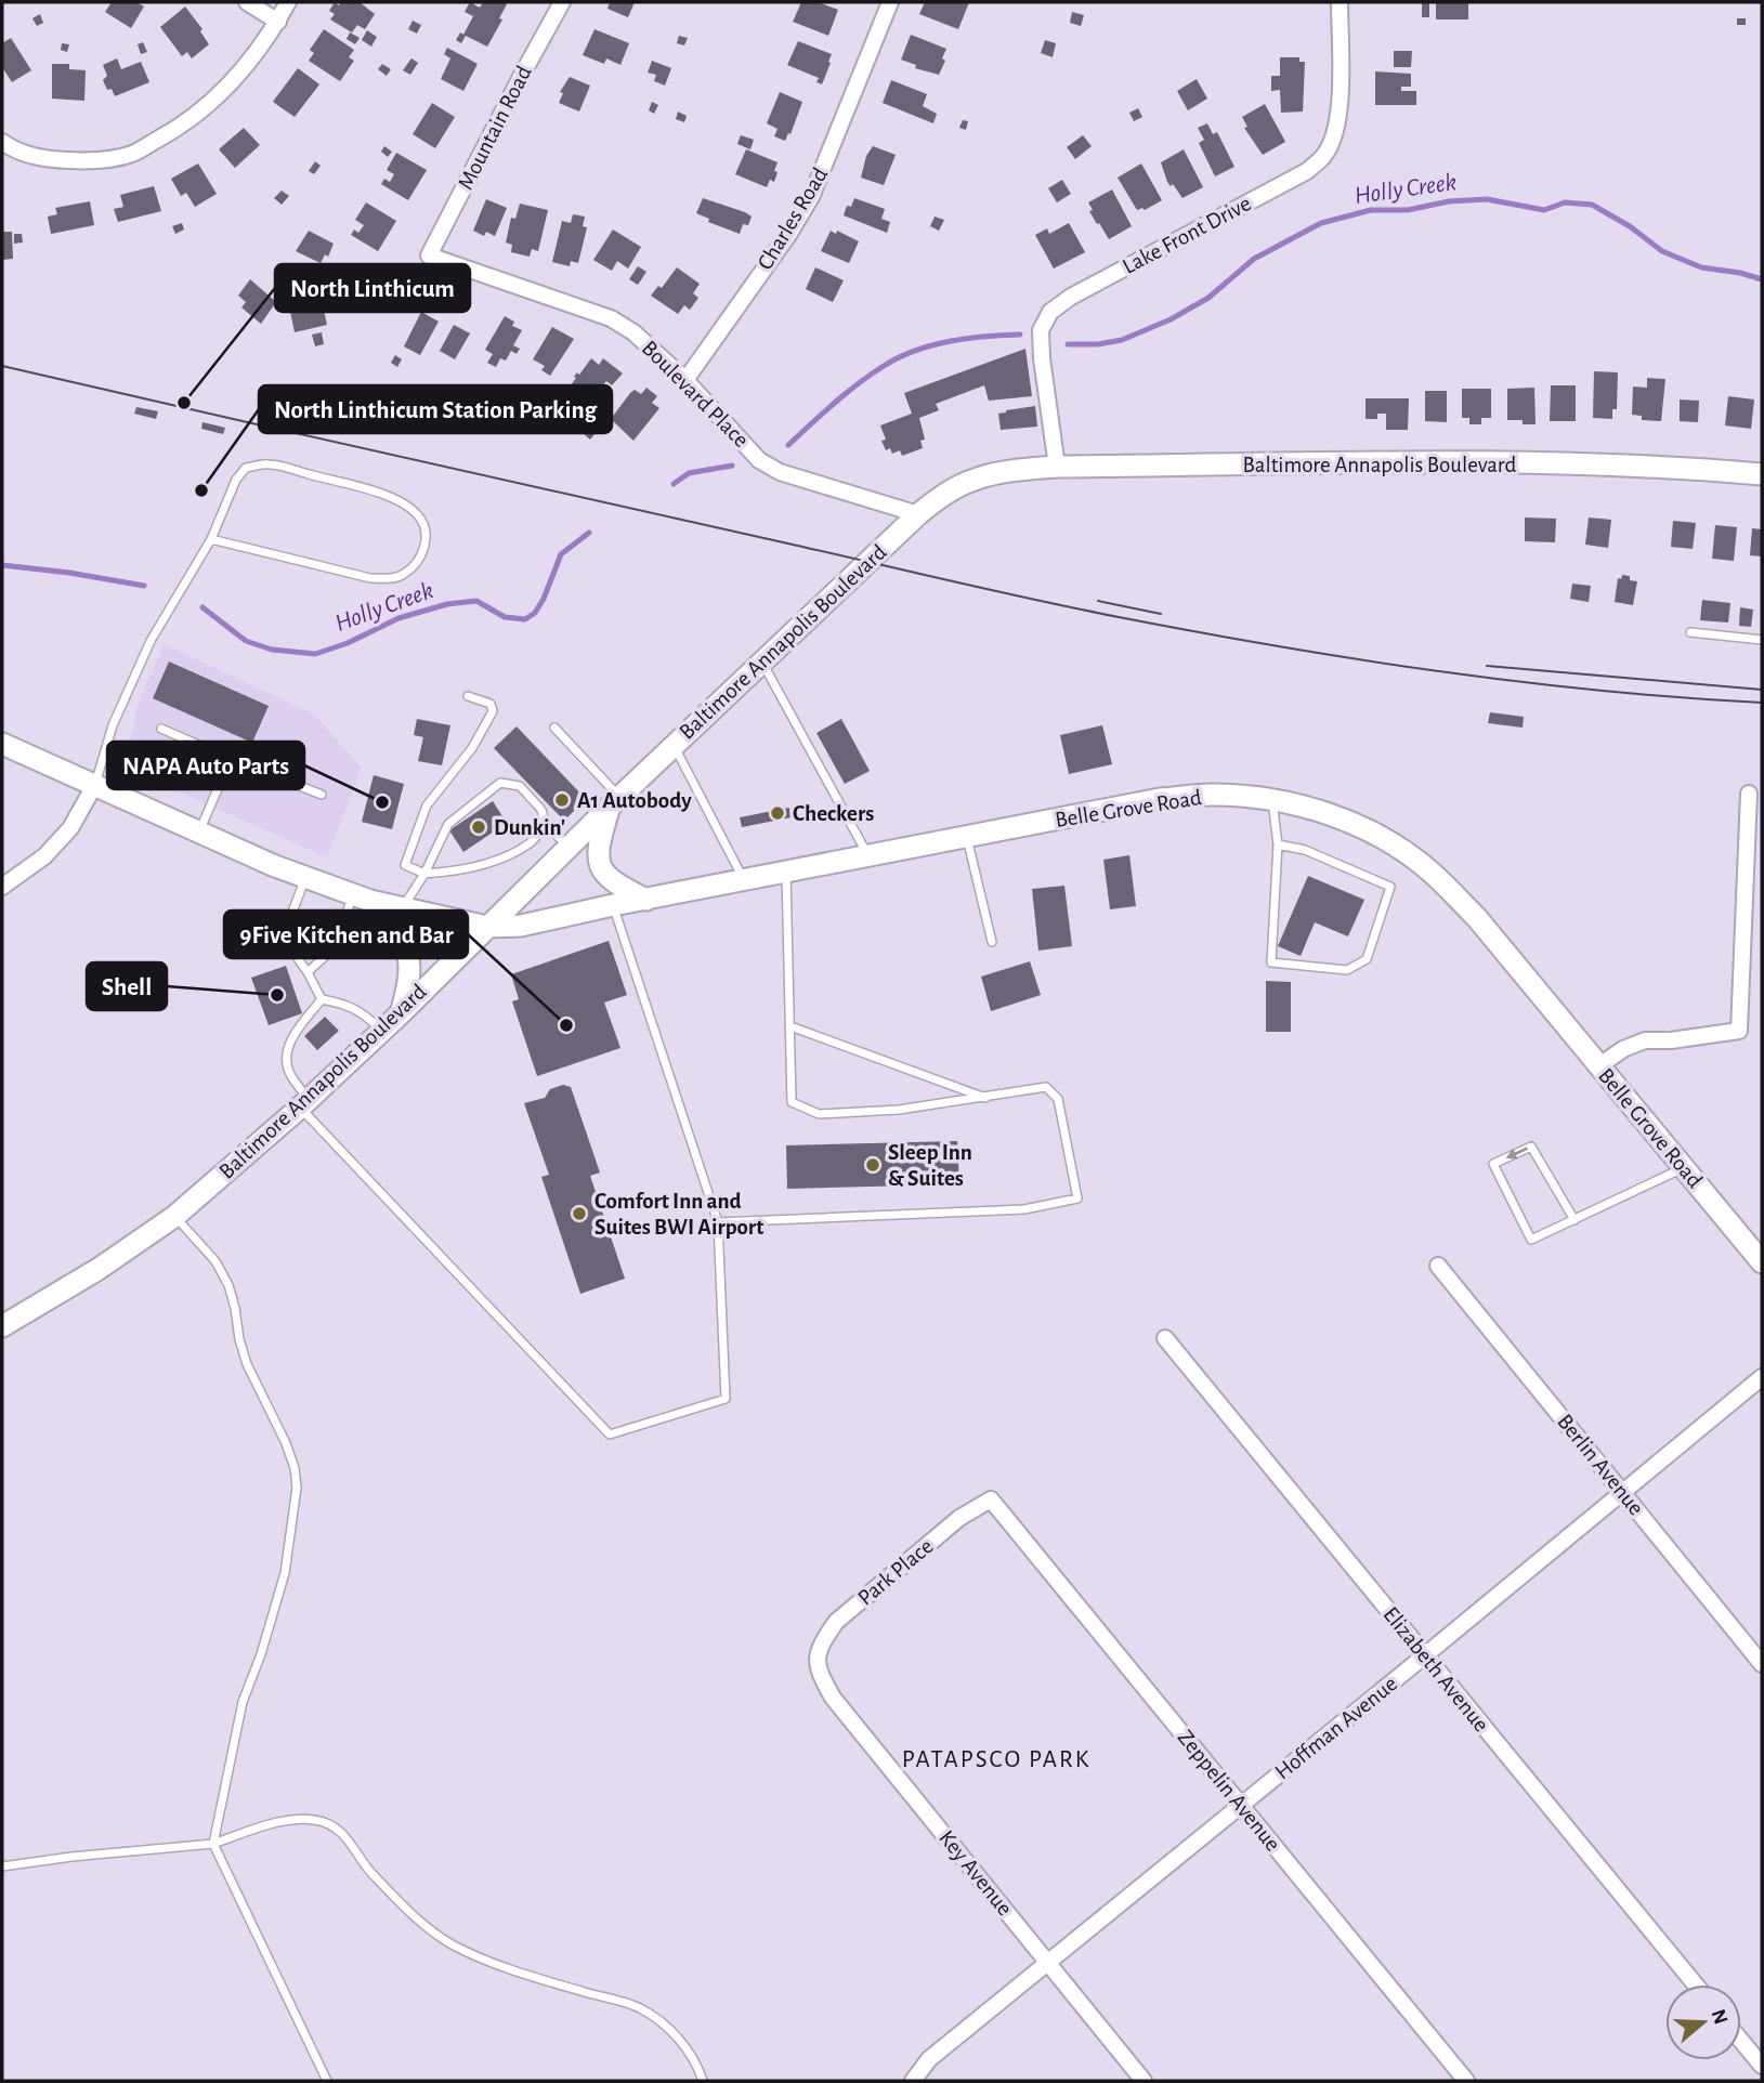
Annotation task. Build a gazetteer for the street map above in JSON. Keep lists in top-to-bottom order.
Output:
{
  "streets": {
    "main road": ["Baltimore Annapolis Boulevard", "Belle Grove Road"],
    "street": [
      "Mountain Road",
      "Charles Road",
      "Lake Front Drive",
      "Boulevard Place",
      "Berlin Avenue",
      "Park Place",
      "Elizabeth Avenue",
      "Hoffman Avenue",
      "Zeppelin Avenue",
      "Key Avenue"
    ]
  },
  "crossings": [
    ["Mountain Road", "Boulevard Place"],
    ["Charles Road", "Boulevard Place"],
    ["Lake Front Drive", "Baltimore Annapolis Boulevard"],
    ["Boulevard Place", "Baltimore Annapolis Boulevard"],
    ["Baltimore Annapolis Boulevard", "Belle Grove Road"],
    ["Berlin Avenue", "Hoffman Avenue"],
    ["Park Place", "Zeppelin Avenue"],
    ["Park Place", "Key Avenue"],
    ["Elizabeth Avenue", "Hoffman Avenue"],
    ["Hoffman Avenue", "Zeppelin Avenue"],
    ["Hoffman Avenue", "Key Avenue"]
  ],
  "districts": ["PATAPSCO PARK"],
  "water": ["Holly Creek"],
  "places": [
    "North Linthicum",
    "North Linthicum Station Parking",
    "A1 Autobody",
    "NAPA Auto Parts",
    "Checkers",
    "Dunkin'",
    "Shell",
    "9Five Kitchen and Bar",
    "Sleep Inn & Suites",
    "Comfort Inn and Suites BWI Airport"
  ],
  "north": "right"
}
